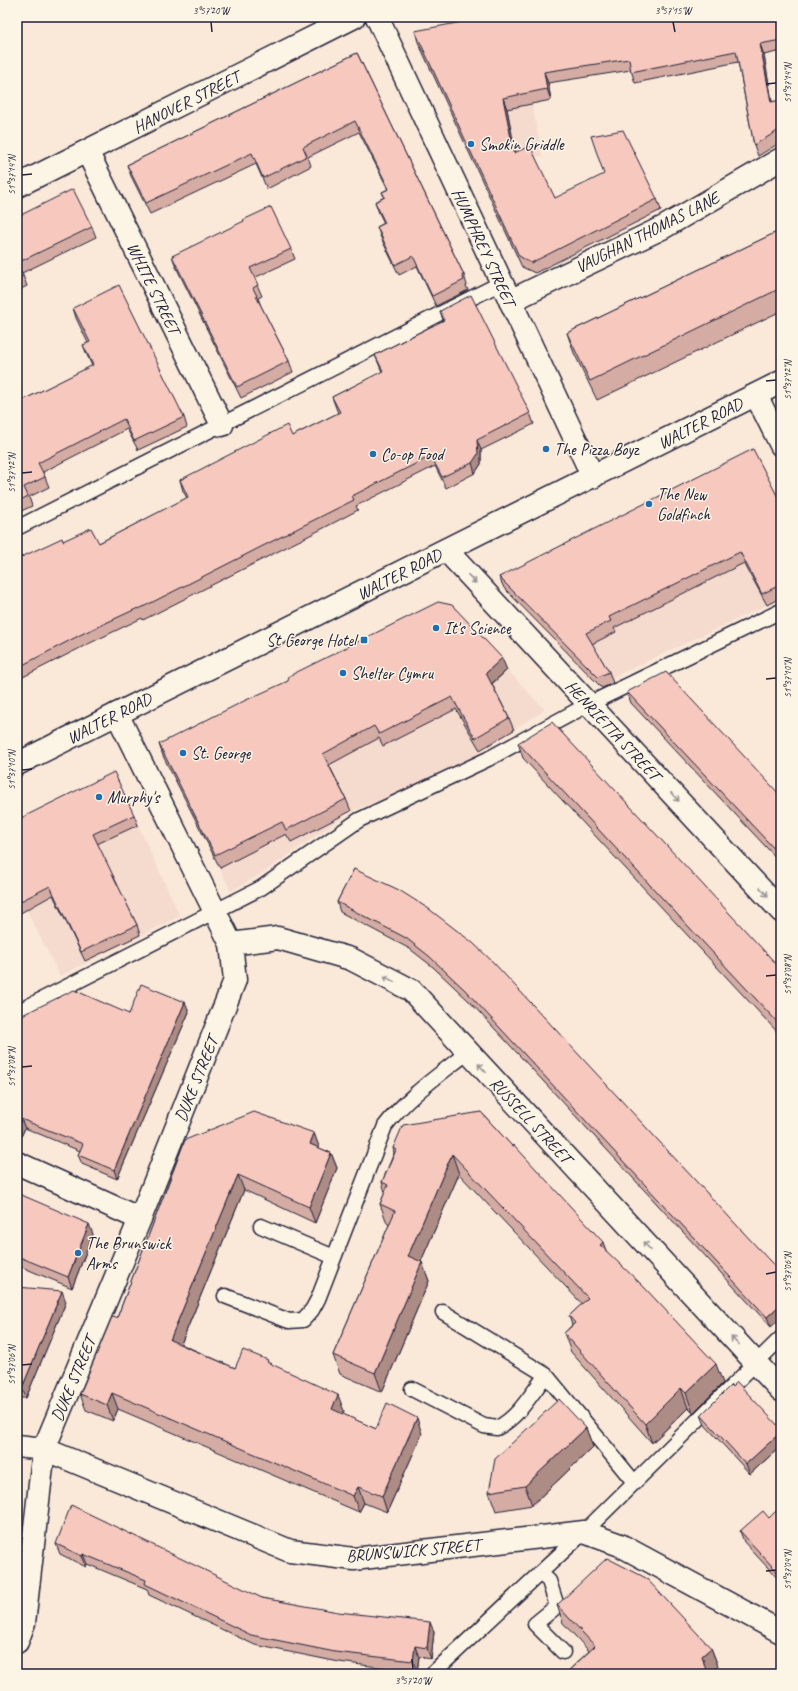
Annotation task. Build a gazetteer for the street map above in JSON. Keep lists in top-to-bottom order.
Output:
{
  "streets": {
    "street": [
      "HANOVER STREET",
      "VAUGHAN THOMAS LANE",
      "HUMPHREY STREET",
      "WHITE STREET",
      "WALTER ROAD",
      "HENRIETTA STREET",
      "DUKE STREET",
      "RUSSELL STREET",
      "BRUNSWICK STREET"
    ]
  },
  "crossings": [
    ["HANOVER STREET", "WHITE STREET"],
    ["VAUGHAN THOMAS LANE", "HUMPHREY STREET"],
    ["HUMPHREY STREET", "WALTER ROAD"],
    ["WALTER ROAD", "HENRIETTA STREET"],
    ["WALTER ROAD", "DUKE STREET"],
    ["DUKE STREET", "RUSSELL STREET"],
    ["DUKE STREET", "BRUNSWICK STREET"]
  ],
  "one_way": ["HENRIETTA STREET", "RUSSELL STREET"],
  "places": {
    "other": [
      "Smokin Griddle",
      "The Pizza Boyz",
      "Co-op Food",
      "The New Goldfinch",
      "It's Science",
      "Shelter Cymru",
      "St. George",
      "Murphy's",
      "The Brunswick Arms"
    ],
    "transit": ["St George Hotel"]
  },
  "coordinates": [
    "3°57'20\"W",
    "3°57'15\"W",
    "51°37'14\"N",
    "51°37'12\"N",
    "51°37'10\"N",
    "51°37'08\"N",
    "51°37'06\"N",
    "51°37'04\"N"
  ]
}
